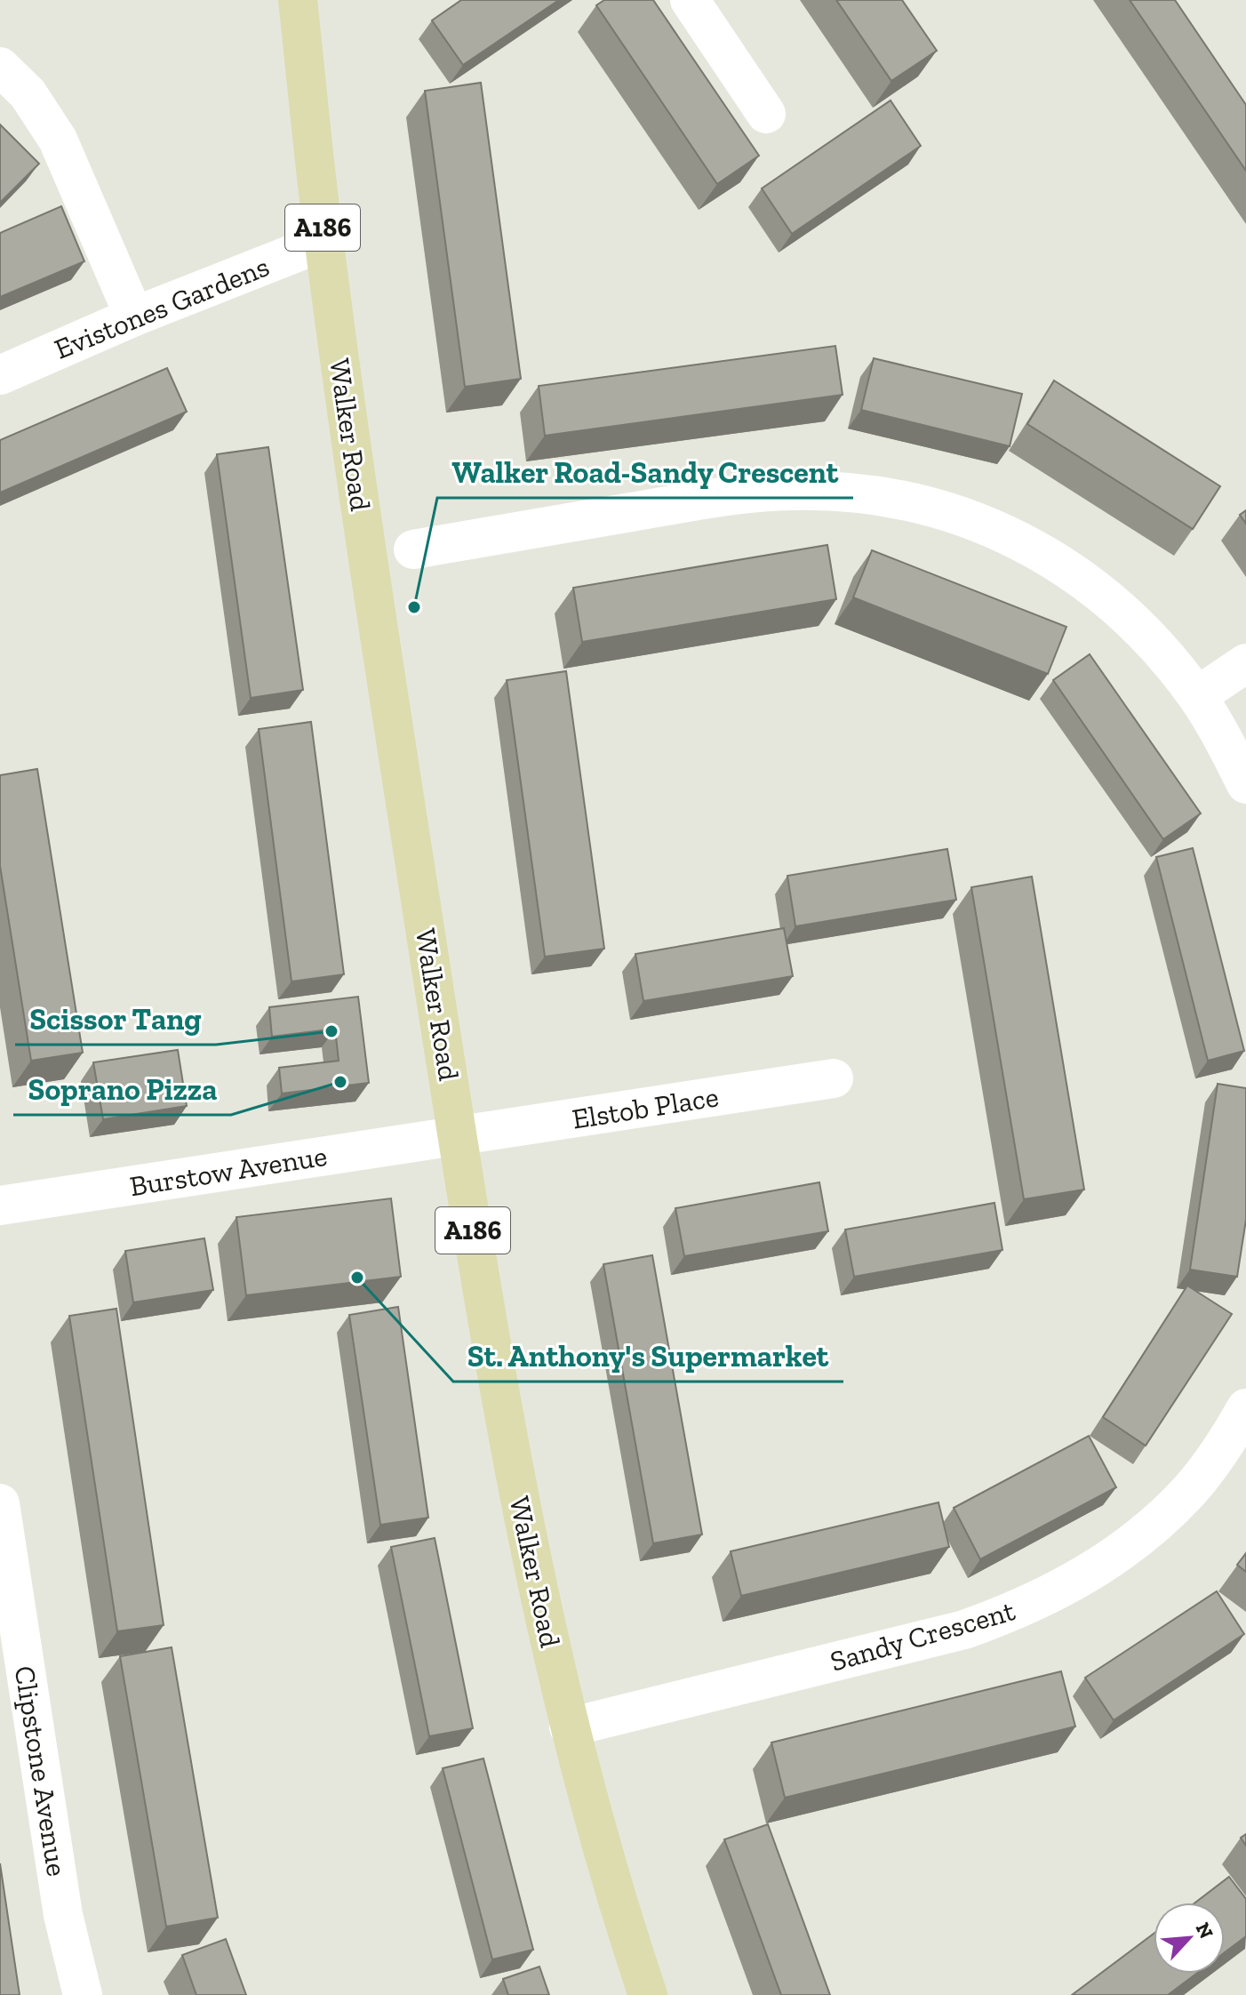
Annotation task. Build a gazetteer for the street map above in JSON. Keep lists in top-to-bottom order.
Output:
{
  "streets": {
    "main road": ["A186", "Walker Road"],
    "street": [
      "Evistones Gardens",
      "Elstob Place",
      "Burstow Avenue",
      "Sandy Crescent",
      "Clipstone Avenue"
    ]
  },
  "crossings": [
    ["Evistones Gardens", "Walker Road"],
    ["Walker Road", "Elstob Place"],
    ["Walker Road", "Burstow Avenue"],
    ["Walker Road", "Sandy Crescent"],
    ["Elstob Place", "Burstow Avenue"]
  ],
  "places": [
    "Walker Road-Sandy Crescent",
    "Scissor Tang",
    "Soprano Pizza",
    "St. Anthony's Supermarket"
  ],
  "north": "top right"
}
